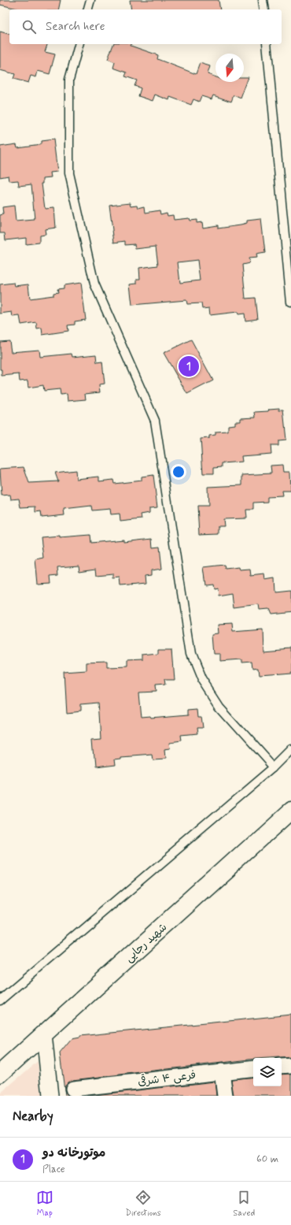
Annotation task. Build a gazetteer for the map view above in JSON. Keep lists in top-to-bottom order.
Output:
{
  "streets": {
    "street": ["شهید رجایی", "فرعی ۴ شرقی"]
  },
  "north": "bottom",
  "page": {
    "search": "Search here",
    "pins": "1",
    "heading": "Nearby",
    "list": [
      {
        "mark": "1",
        "name": "موتورخانه دو",
        "note": "Place",
        "value": "60 m"
      }
    ],
    "nav": ["Map", "Directions", "Saved"]
  }
}
